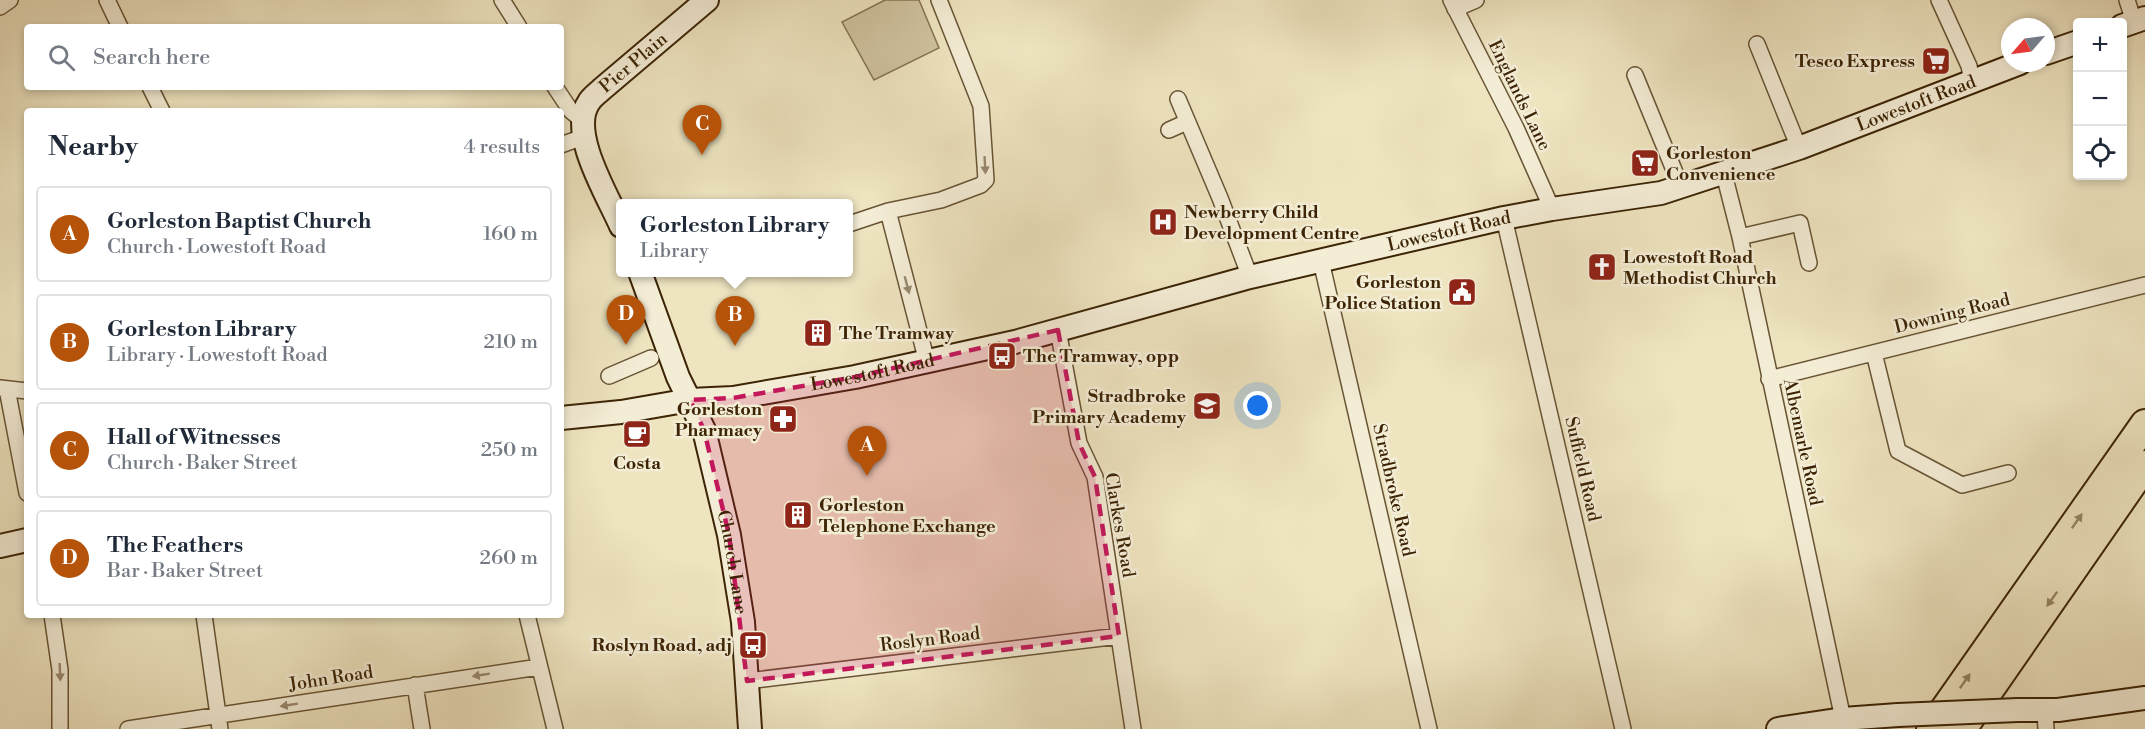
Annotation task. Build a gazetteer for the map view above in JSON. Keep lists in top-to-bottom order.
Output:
{
  "streets": {
    "street": [
      "Pier Plain",
      "Englands Lane",
      "Lowestoft Road",
      "Downing Road",
      "Albemarle Road",
      "Suffield Road",
      "Stradbroke Road",
      "Clarkes Road",
      "Church Lane",
      "Roslyn Road",
      "John Road"
    ]
  },
  "crossings": [
    ["Englands Lane", "Lowestoft Road"],
    ["Lowestoft Road", "Albemarle Road"],
    ["Lowestoft Road", "Suffield Road"],
    ["Lowestoft Road", "Stradbroke Road"],
    ["Lowestoft Road", "Clarkes Road"],
    ["Lowestoft Road", "Church Lane"],
    ["Downing Road", "Albemarle Road"],
    ["Clarkes Road", "Roslyn Road"],
    ["Church Lane", "Roslyn Road"]
  ],
  "one_way": ["John Road"],
  "places": {
    "supermarket": ["Tesco Express", "Gorleston Convenience"],
    "hospital": ["Newberry Child Development Centre"],
    "church": ["Lowestoft Road Methodist Church"],
    "public building": ["Gorleston Police Station"],
    "building": ["The Tramway", "Gorleston Telephone Exchange"],
    "bus stop": ["The Tramway, opp", "Roslyn Road, adj"],
    "school or university": ["Stradbroke Primary Academy"],
    "pharmacy": ["Gorleston Pharmacy"],
    "cafe": ["Costa"]
  },
  "north": "bottom left",
  "page": {
    "map_buttons": ["+", "−"],
    "search": "Search here",
    "pins": [
      "C",
      "D",
      "B",
      "A"
    ],
    "heading": ["Nearby", "4 results"],
    "list": [
      {
        "mark": "A",
        "name": "Gorleston Baptist Church",
        "note": "Church · Lowestoft Road",
        "value": "160 m"
      },
      {
        "mark": "B",
        "name": "Gorleston Library",
        "note": "Library · Lowestoft Road",
        "value": "210 m"
      },
      {
        "mark": "C",
        "name": "Hall of Witnesses",
        "note": "Church · Baker Street",
        "value": "250 m"
      },
      {
        "mark": "D",
        "name": "The Feathers",
        "note": "Bar · Baker Street",
        "value": "260 m"
      }
    ],
    "popup": ["Gorleston Library", "Library"]
  }
}
